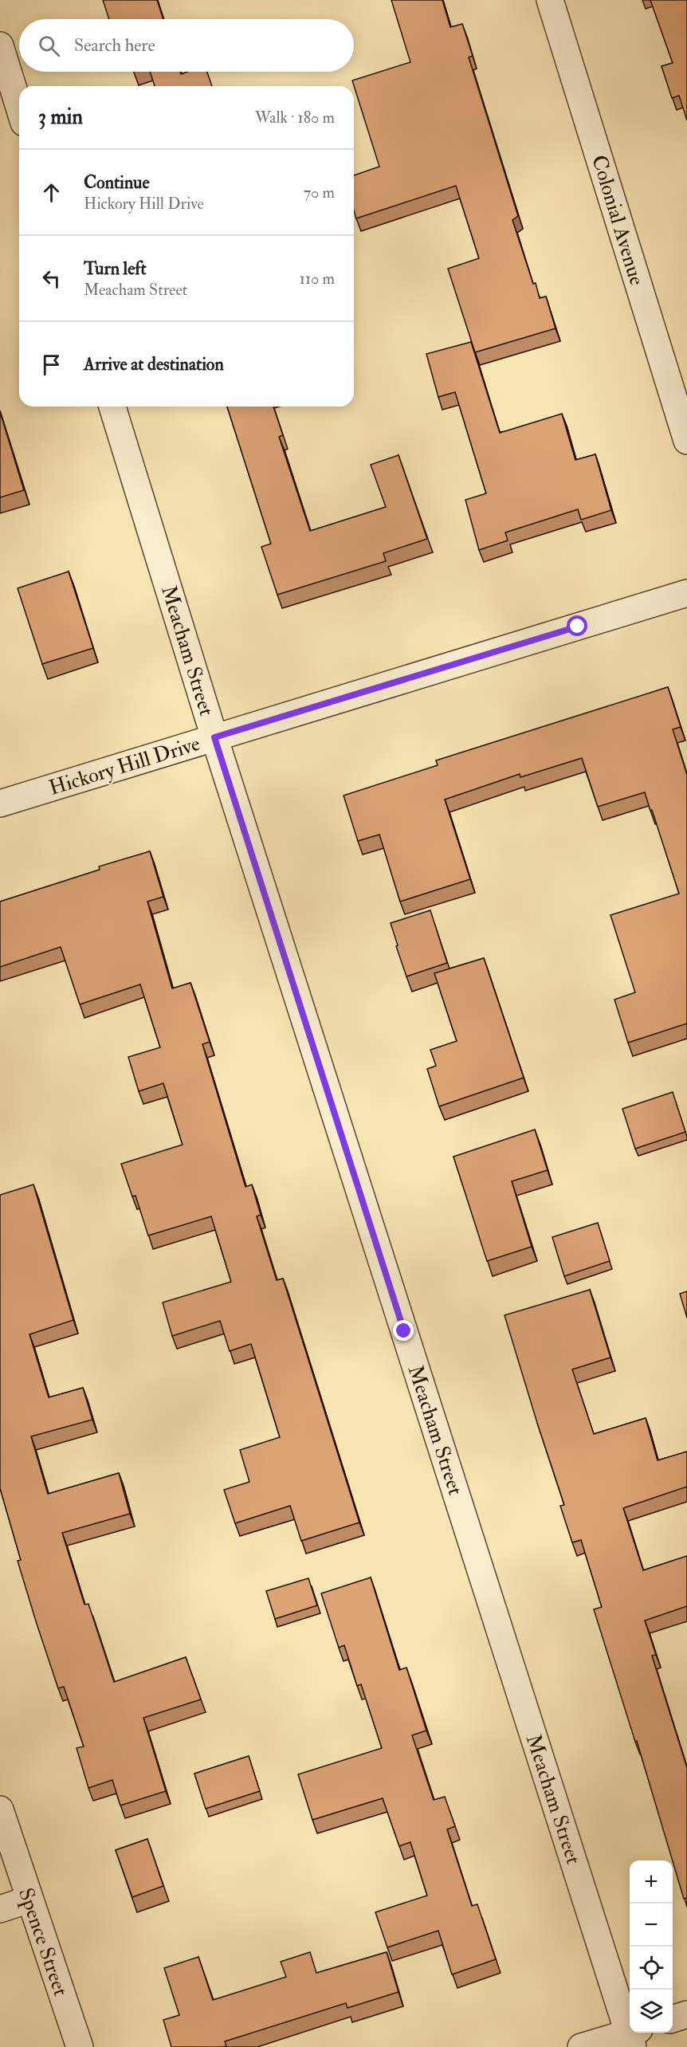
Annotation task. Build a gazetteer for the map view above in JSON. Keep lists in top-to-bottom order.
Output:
{
  "streets": {
    "street": [
      "Colonial Avenue",
      "Meacham Street",
      "Hickory Hill Drive",
      "Spence Street"
    ]
  },
  "crossings": [
    ["Meacham Street", "Hickory Hill Drive"]
  ],
  "page": {
    "search": "Search here",
    "heading": ["3 min", "Walk · 180 m"],
    "list": [
      ["Continue", "Hickory Hill Drive", "70 m"],
      ["Turn left", "Meacham Street", "110 m"],
      "Arrive at destination"
    ],
    "map_buttons": ["+", "−"]
  }
}
